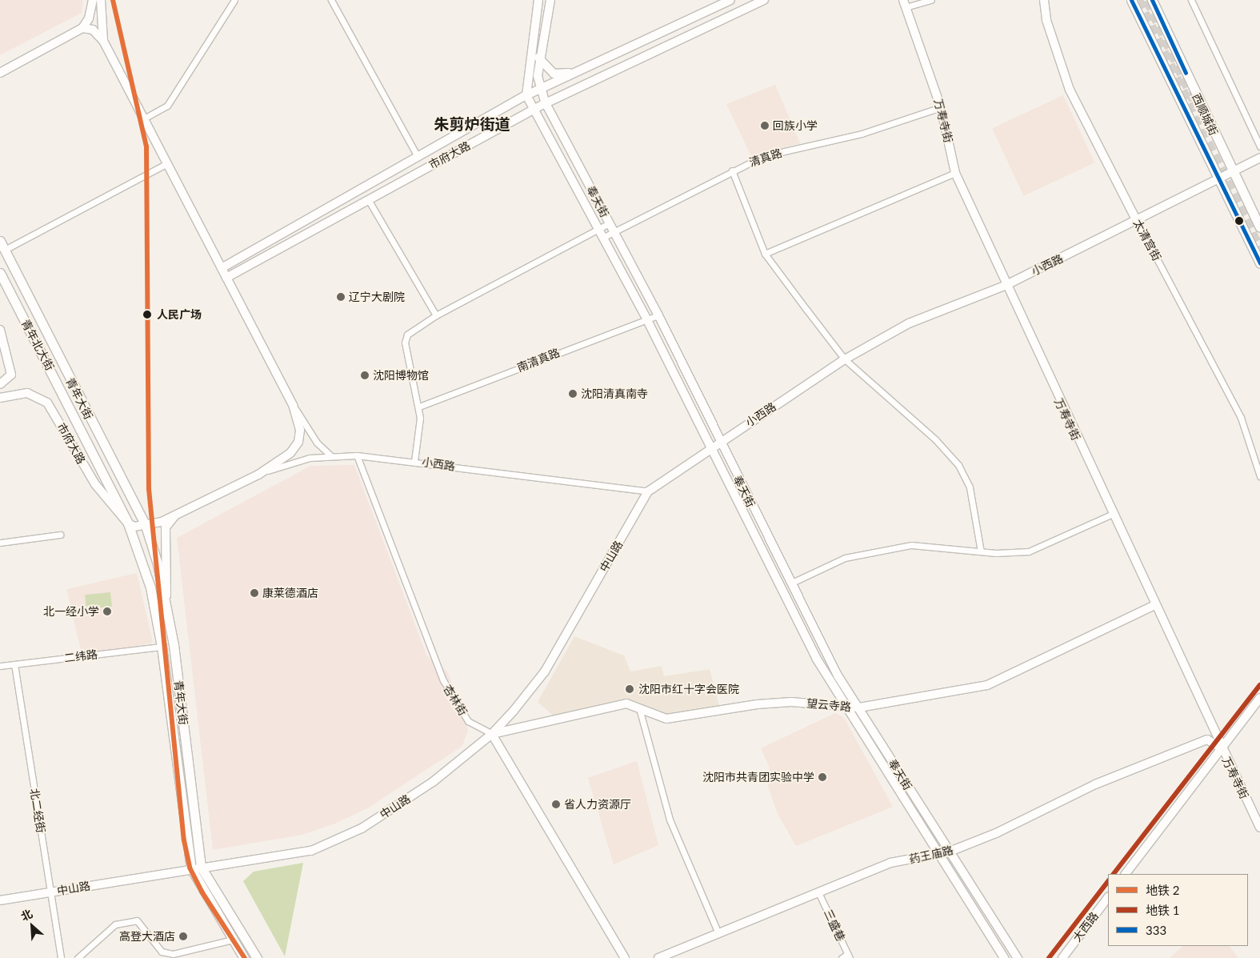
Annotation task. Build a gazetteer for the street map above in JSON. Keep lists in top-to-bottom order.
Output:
{
  "streets": {
    "main road": [
      "西顺城街",
      "万寿寺街",
      "市府大路",
      "奉天街",
      "太清宫街",
      "小西路",
      "青年北大街",
      "青年大街",
      "中山路",
      "杏林街",
      "望云寺路",
      "药王庙路",
      "大西路"
    ],
    "street": [
      "清真路",
      "南清真路",
      "二纬路",
      "北二经街",
      "三盛巷"
    ]
  },
  "crossings": [
    ["西顺城街", "小西路"],
    ["万寿寺街", "清真路"],
    ["万寿寺街", "小西路"],
    ["万寿寺街", "望云寺路"],
    ["万寿寺街", "药王庙路"],
    ["市府大路", "奉天街"],
    ["市府大路", "青年北大街"],
    ["市府大路", "青年大街"],
    ["清真路", "奉天街"],
    ["奉天街", "小西路"],
    ["奉天街", "南清真路"],
    ["奉天街", "望云寺路"],
    ["奉天街", "药王庙路"],
    ["太清宫街", "小西路"],
    ["小西路", "中山路"],
    ["小西路", "杏林街"],
    ["青年北大街", "青年大街"],
    ["青年大街", "中山路"],
    ["青年大街", "二纬路"],
    ["中山路", "杏林街"],
    ["中山路", "望云寺路"],
    ["中山路", "北二经街"],
    ["二纬路", "北二经街"],
    ["杏林街", "望云寺路"],
    ["药王庙路", "三盛巷"]
  ],
  "districts": ["朱剪炉街道"],
  "places": [
    "回族小学",
    "辽宁大剧院",
    "人民广场",
    "沈阳博物馆",
    "沈阳清真南寺",
    "康莱德酒店",
    "北一经小学",
    "沈阳市红十字会医院",
    "沈阳市共青团实验中学",
    "省人力资源厅",
    "高登大酒店"
  ],
  "lines": ["metro line 2", "transit line 333", "metro line 1"],
  "legend": ["地铁 2", "地铁 1", "333"],
  "north": "top left"
}
